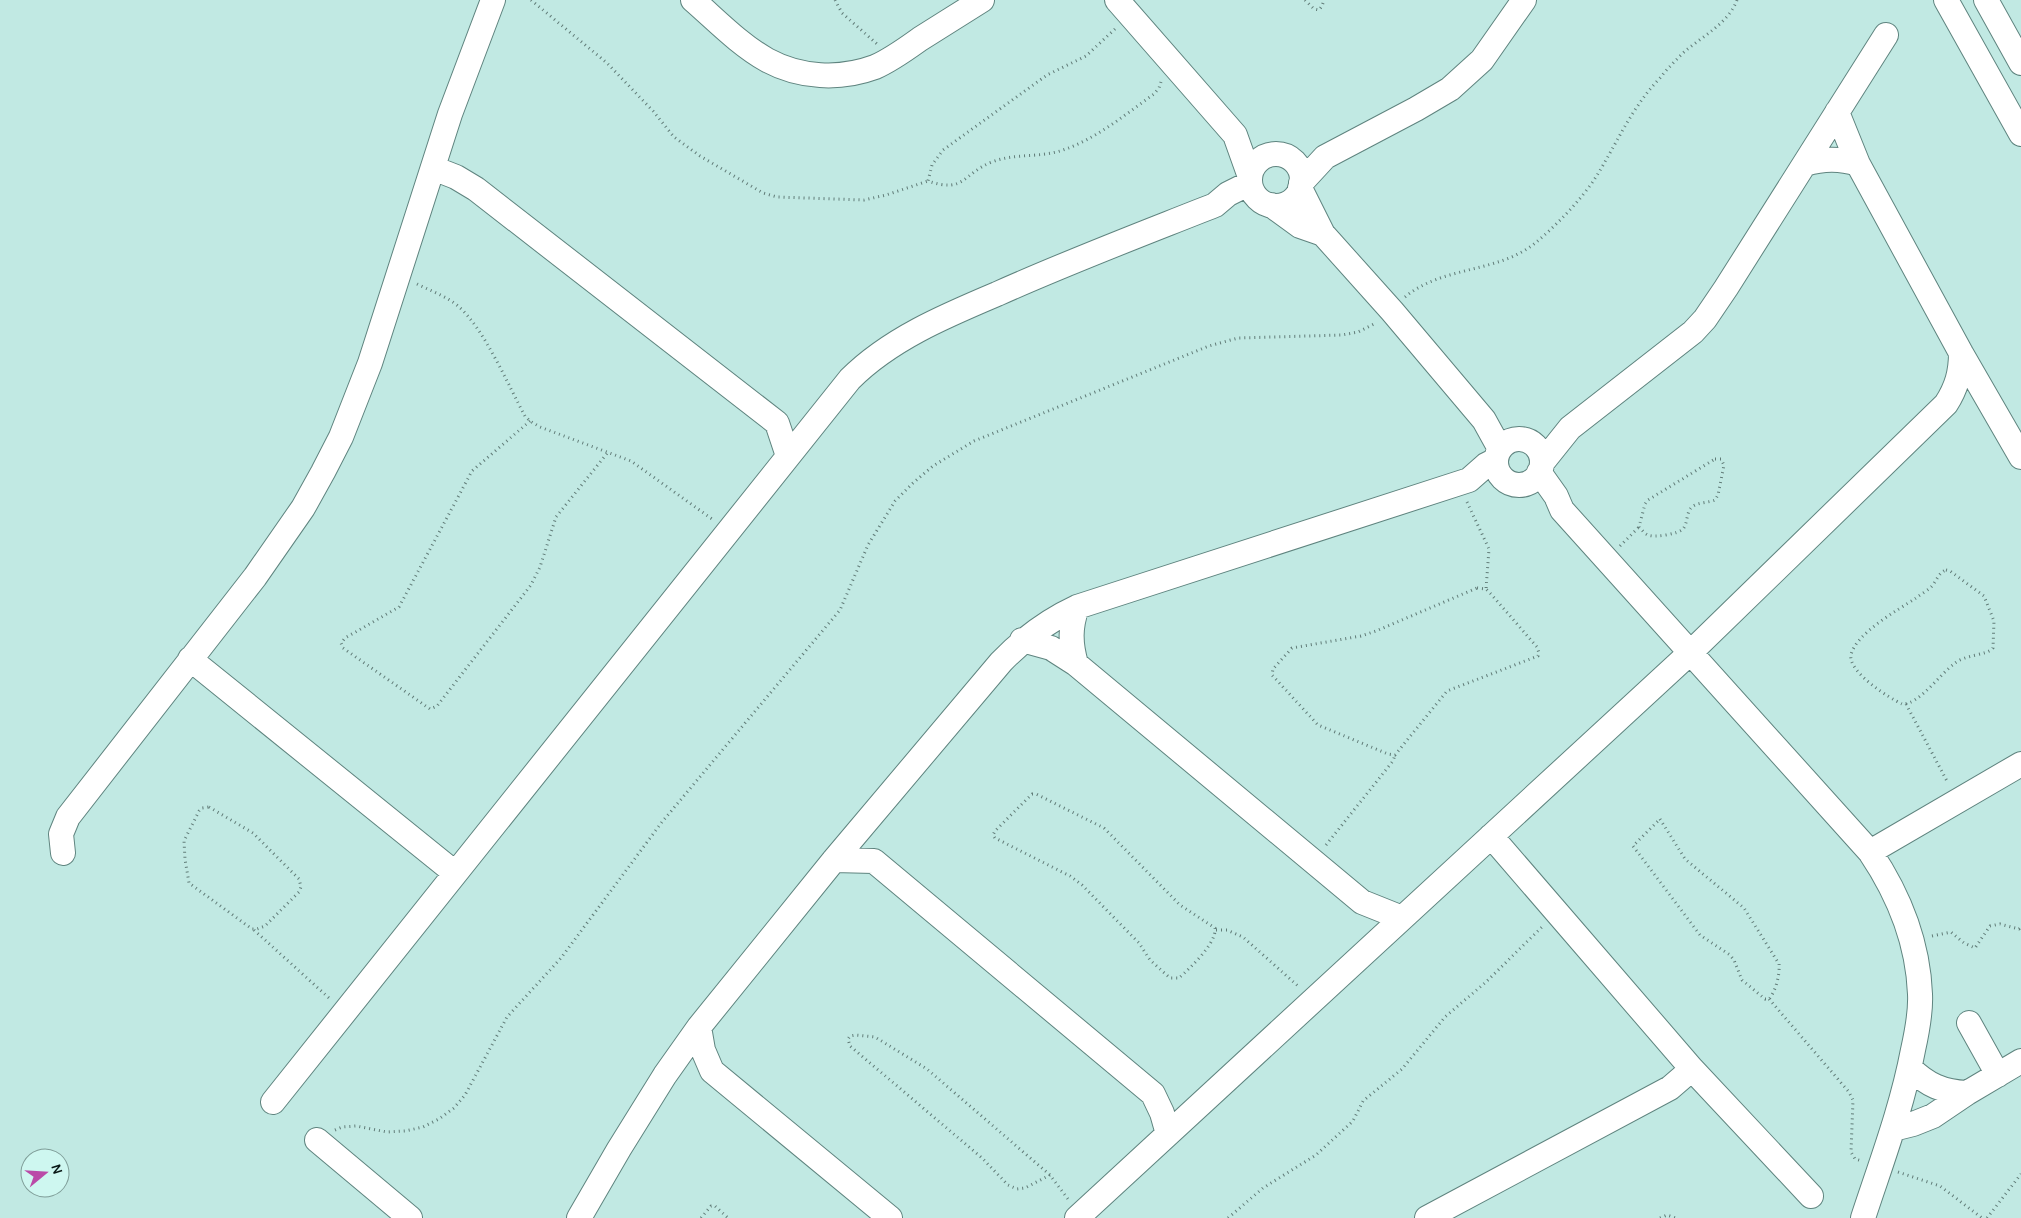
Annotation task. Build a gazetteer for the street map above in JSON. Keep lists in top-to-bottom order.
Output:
{
  "north": "right"
}
